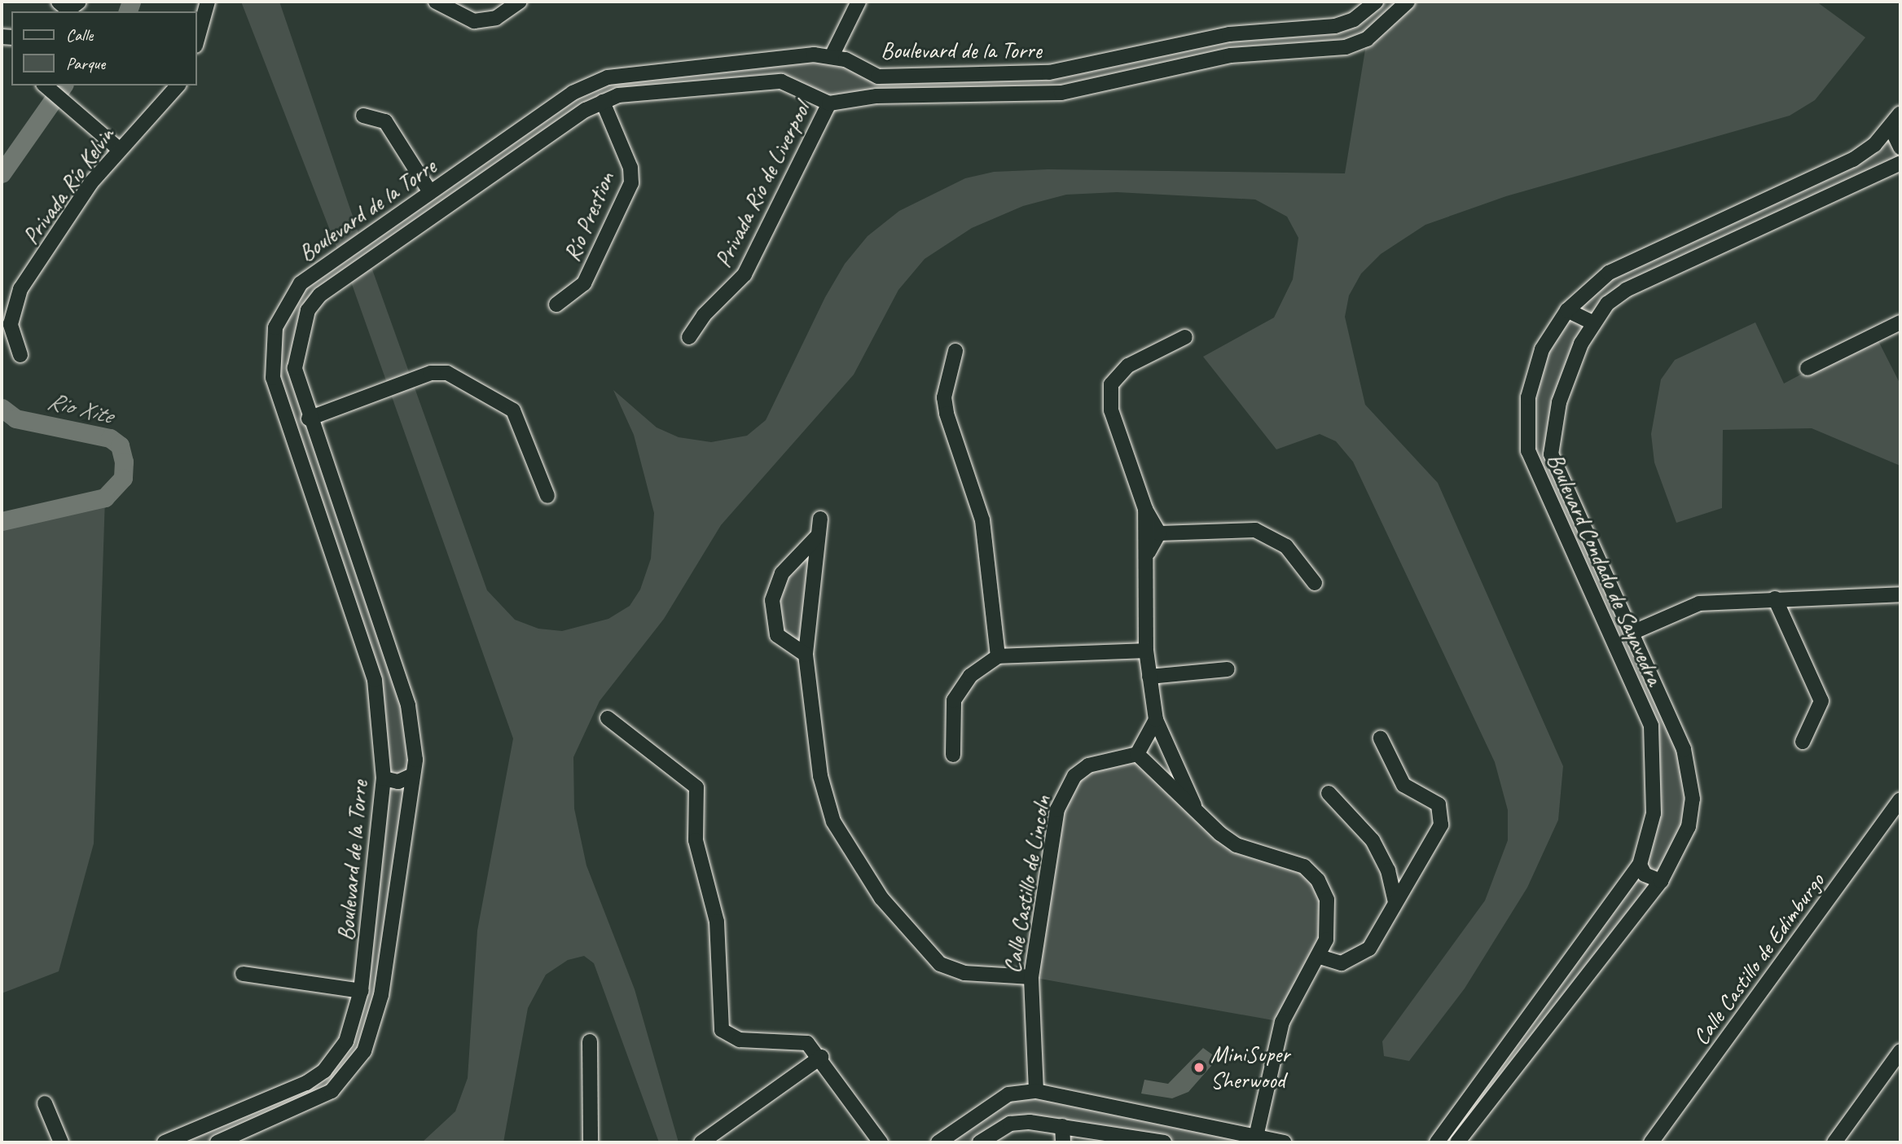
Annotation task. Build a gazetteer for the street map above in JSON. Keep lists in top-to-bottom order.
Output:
{
  "streets": {
    "street": [
      "Boulevard de la Torre",
      "Privada Río de Liverpool",
      "Privada Río Kelvin",
      "Río Prestion",
      "Boulevard Condado de Sayavedra",
      "Calle Castillo de Lincoln",
      "Calle Castillo de Edimburgo"
    ]
  },
  "crossings": [
    ["Boulevard de la Torre", "Privada Río de Liverpool"],
    ["Boulevard de la Torre", "Río Prestion"]
  ],
  "water": ["Rio Xite"],
  "places": ["MiniSuper Sherwood"],
  "legend": ["Calle", "Parque"]
}
